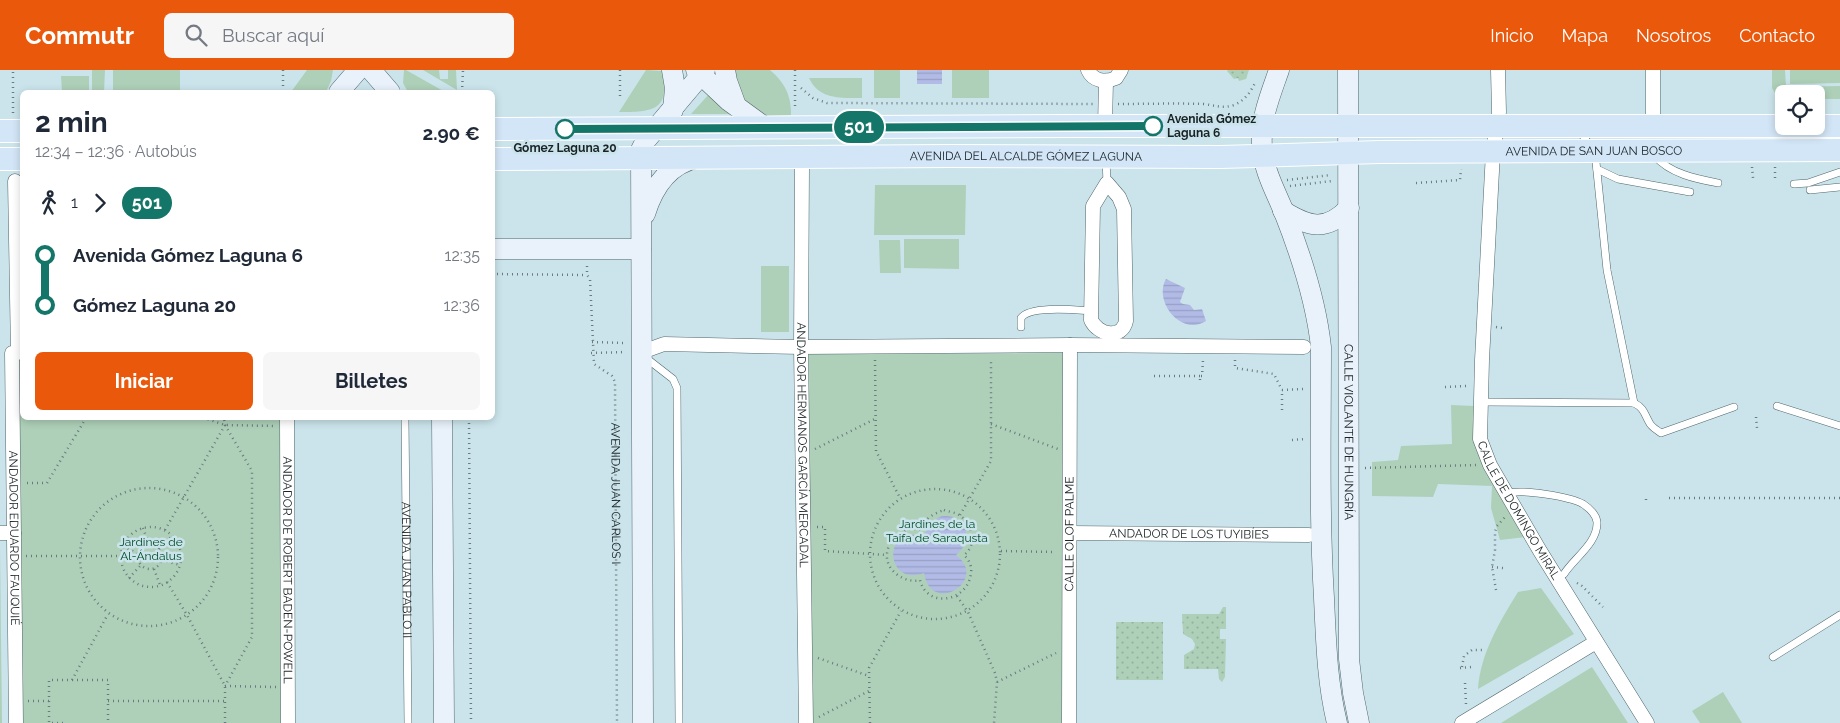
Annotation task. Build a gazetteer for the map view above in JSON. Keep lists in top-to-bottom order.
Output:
{
  "streets": {
    "main road": ["AVENIDA DE SAN JUAN BOSCO", "AVENIDA DEL ALCALDE GÓMEZ LAGUNA"],
    "street": [
      "CALLE VIOLANTE DE HUNGRÍA",
      "ANDADOR HERMANOS GARCÍA MERCADAL",
      "CALLE DE DOMINGO MIRAL",
      "CALLE OLOF PALME",
      "ANDADOR DE LOS TUYIBÍES",
      "ANDADOR EDUARDO FAUQUIÉ",
      "ANDADOR DE ROBERT BADEN-POWELL"
    ],
    "lane": ["AVENIDA JUAN PABLO II"],
    "path": ["AVENIDA JUAN CARLOS I"]
  },
  "crossings": [
    ["AVENIDA DE SAN JUAN BOSCO", "AVENIDA DEL ALCALDE GÓMEZ LAGUNA"],
    ["AVENIDA DE SAN JUAN BOSCO", "CALLE VIOLANTE DE HUNGRÍA"],
    ["AVENIDA DE SAN JUAN BOSCO", "CALLE DE DOMINGO MIRAL"],
    ["AVENIDA DEL ALCALDE GÓMEZ LAGUNA", "CALLE VIOLANTE DE HUNGRÍA"],
    ["CALLE OLOF PALME", "ANDADOR DE LOS TUYIBÍES"]
  ],
  "parks": ["Jardines de la Taifa de Saraqusta", "Jardines de Al-Ándalus"],
  "places": ["Avenida Gómez Laguna 6", "Gómez Laguna 20"],
  "lines": ["bus line 501"],
  "page": {
    "header": "Commutr",
    "search": "Buscar aquí",
    "nav": [
      "Inicio",
      "Mapa",
      "Nosotros",
      "Contacto"
    ],
    "on_map": "501",
    "heading": ["2 min", "12:34 – 12:36 · Autobús", "2.90 €"],
    "legs": ["1", "501"],
    "list": [
      {
        "name": "Avenida Gómez Laguna 6",
        "value": "12:35"
      },
      {
        "name": "Gómez Laguna 20",
        "value": "12:36"
      }
    ],
    "buttons": ["Iniciar", "Billetes"]
  }
}
